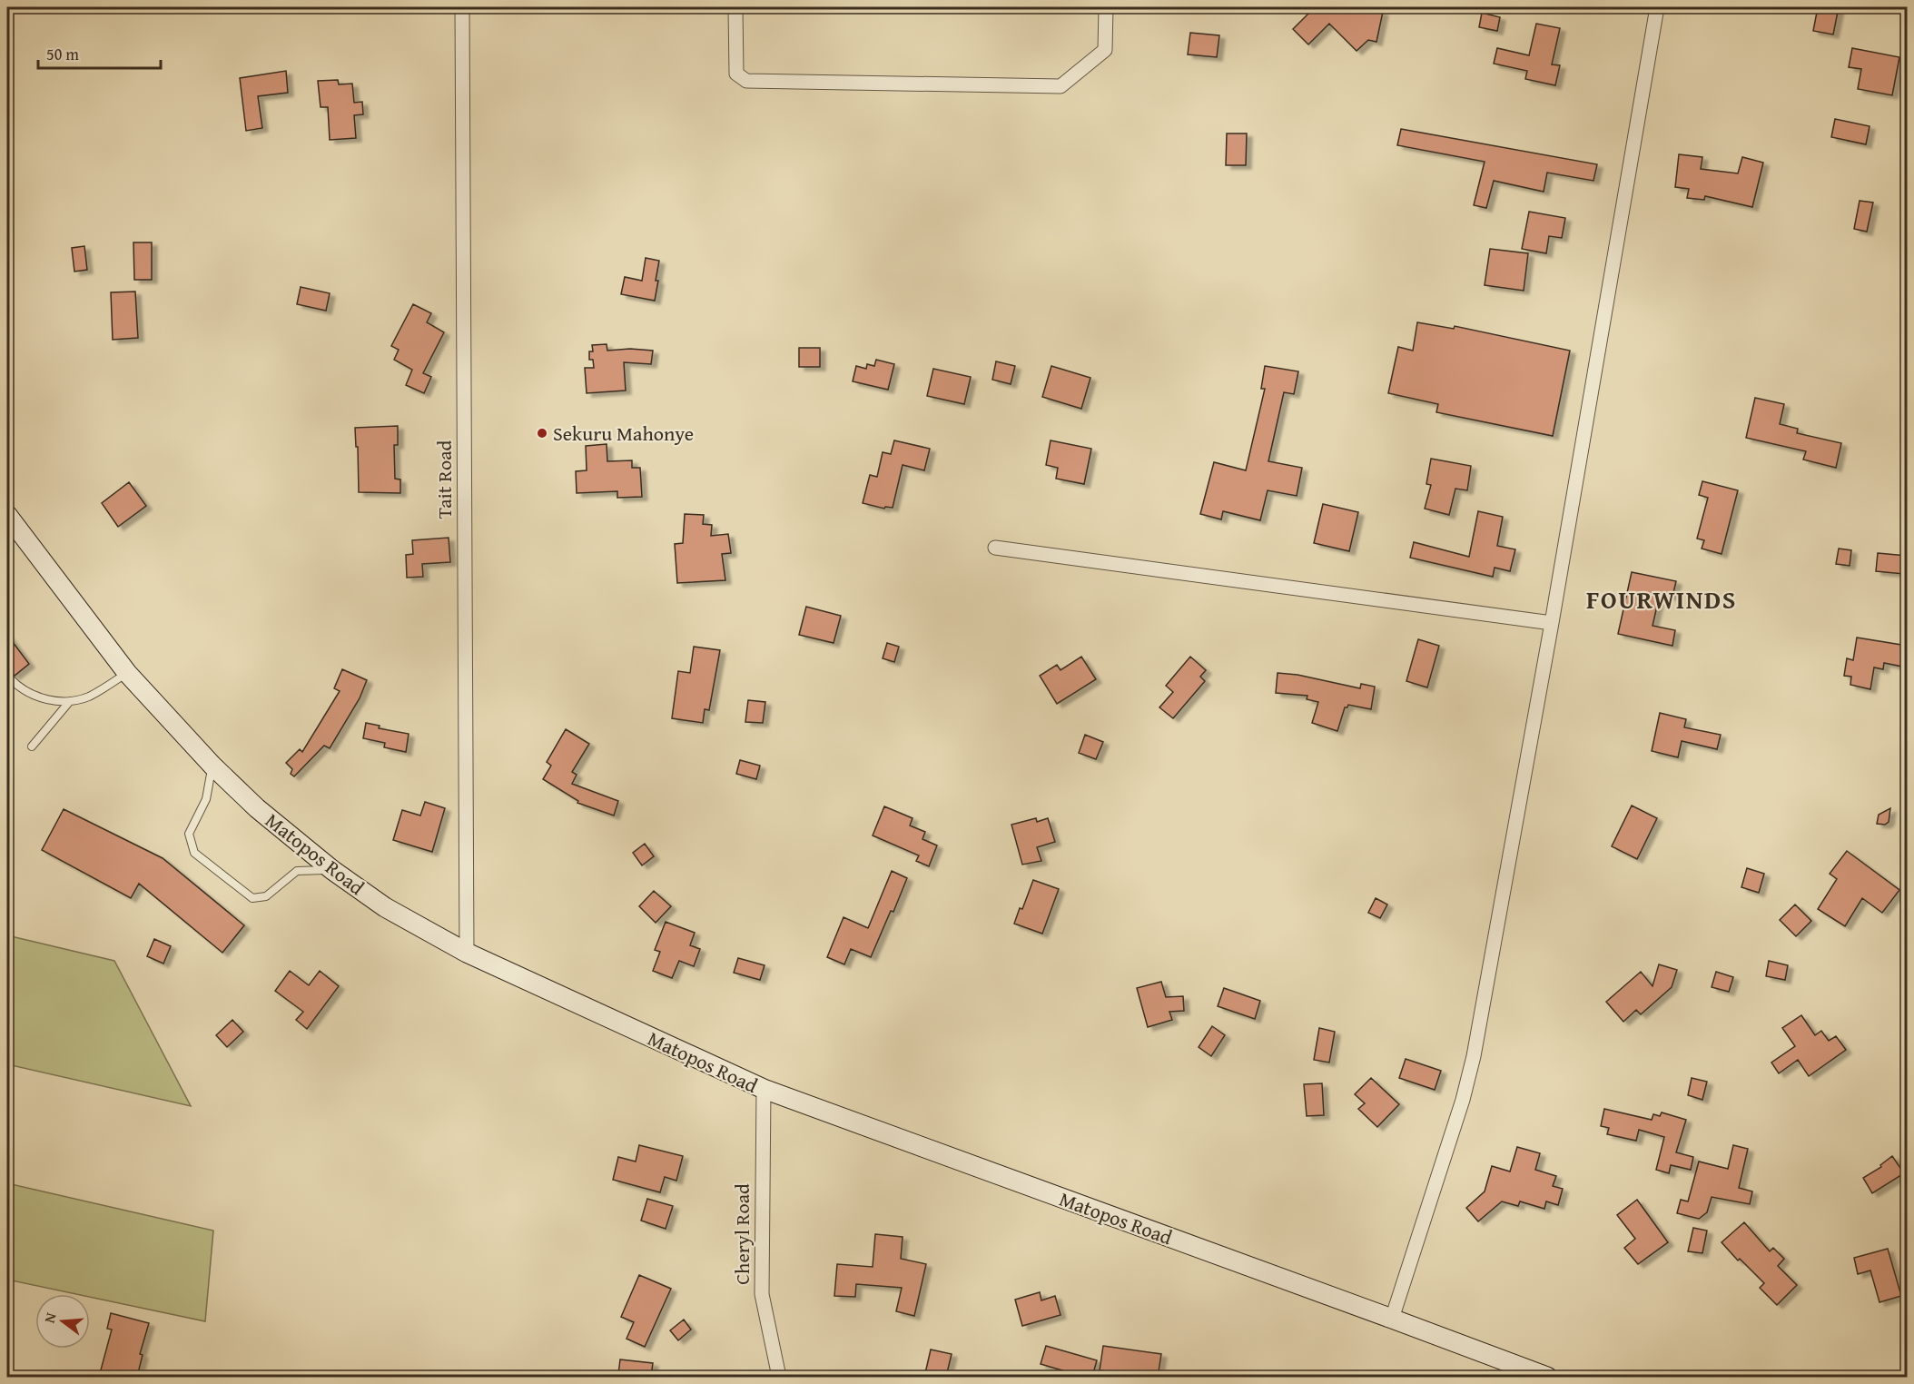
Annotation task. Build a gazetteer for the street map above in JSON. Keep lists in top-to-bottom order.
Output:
{
  "streets": {
    "main road": ["Matopos Road"],
    "street": ["Tait Road", "Cheryl Road"]
  },
  "crossings": [
    ["Tait Road", "Matopos Road"],
    ["Matopos Road", "Cheryl Road"]
  ],
  "districts": ["FOURWINDS"],
  "places": ["Sekuru Mahonye"],
  "scale_bar": "50 m",
  "north": "left"
}
